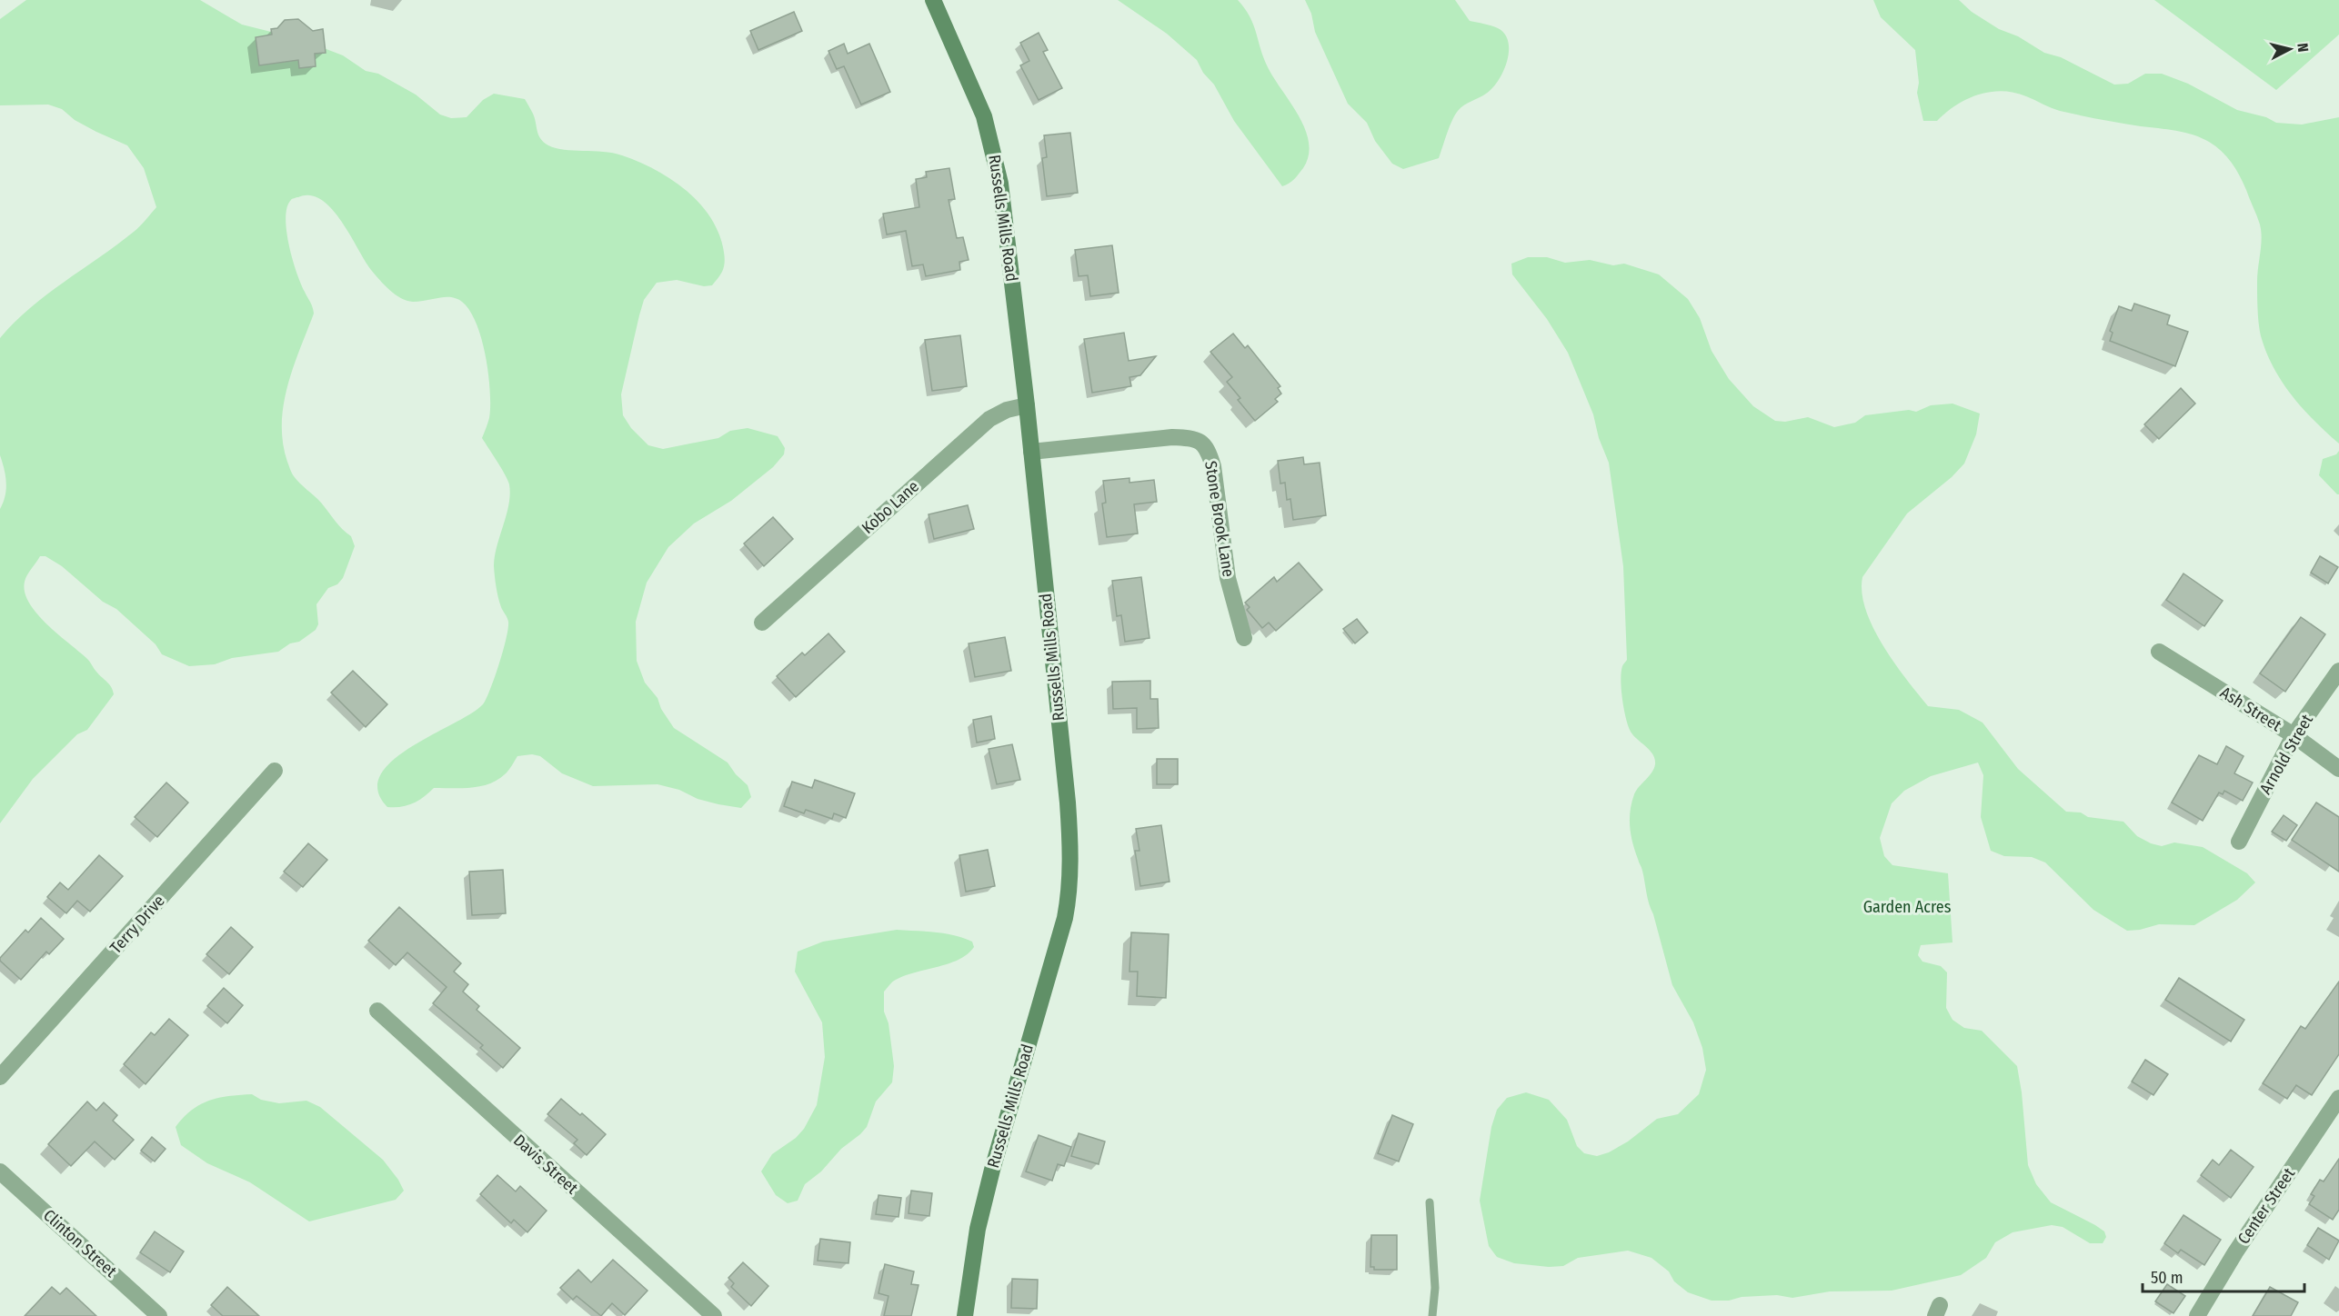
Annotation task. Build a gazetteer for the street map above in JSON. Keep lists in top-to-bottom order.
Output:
{
  "streets": {
    "main road": ["Russells Mills Road"],
    "street": [
      "Kobo Lane",
      "Stone Brook Lane",
      "Ash Street",
      "Arnold Street",
      "Terry Drive",
      "Davis Street",
      "Center Street",
      "Clinton Street"
    ]
  },
  "crossings": [
    ["Russells Mills Road", "Kobo Lane"],
    ["Russells Mills Road", "Stone Brook Lane"],
    ["Ash Street", "Arnold Street"]
  ],
  "parks": ["Garden Acres"],
  "scale_bar": "50 m",
  "north": "right"
}
